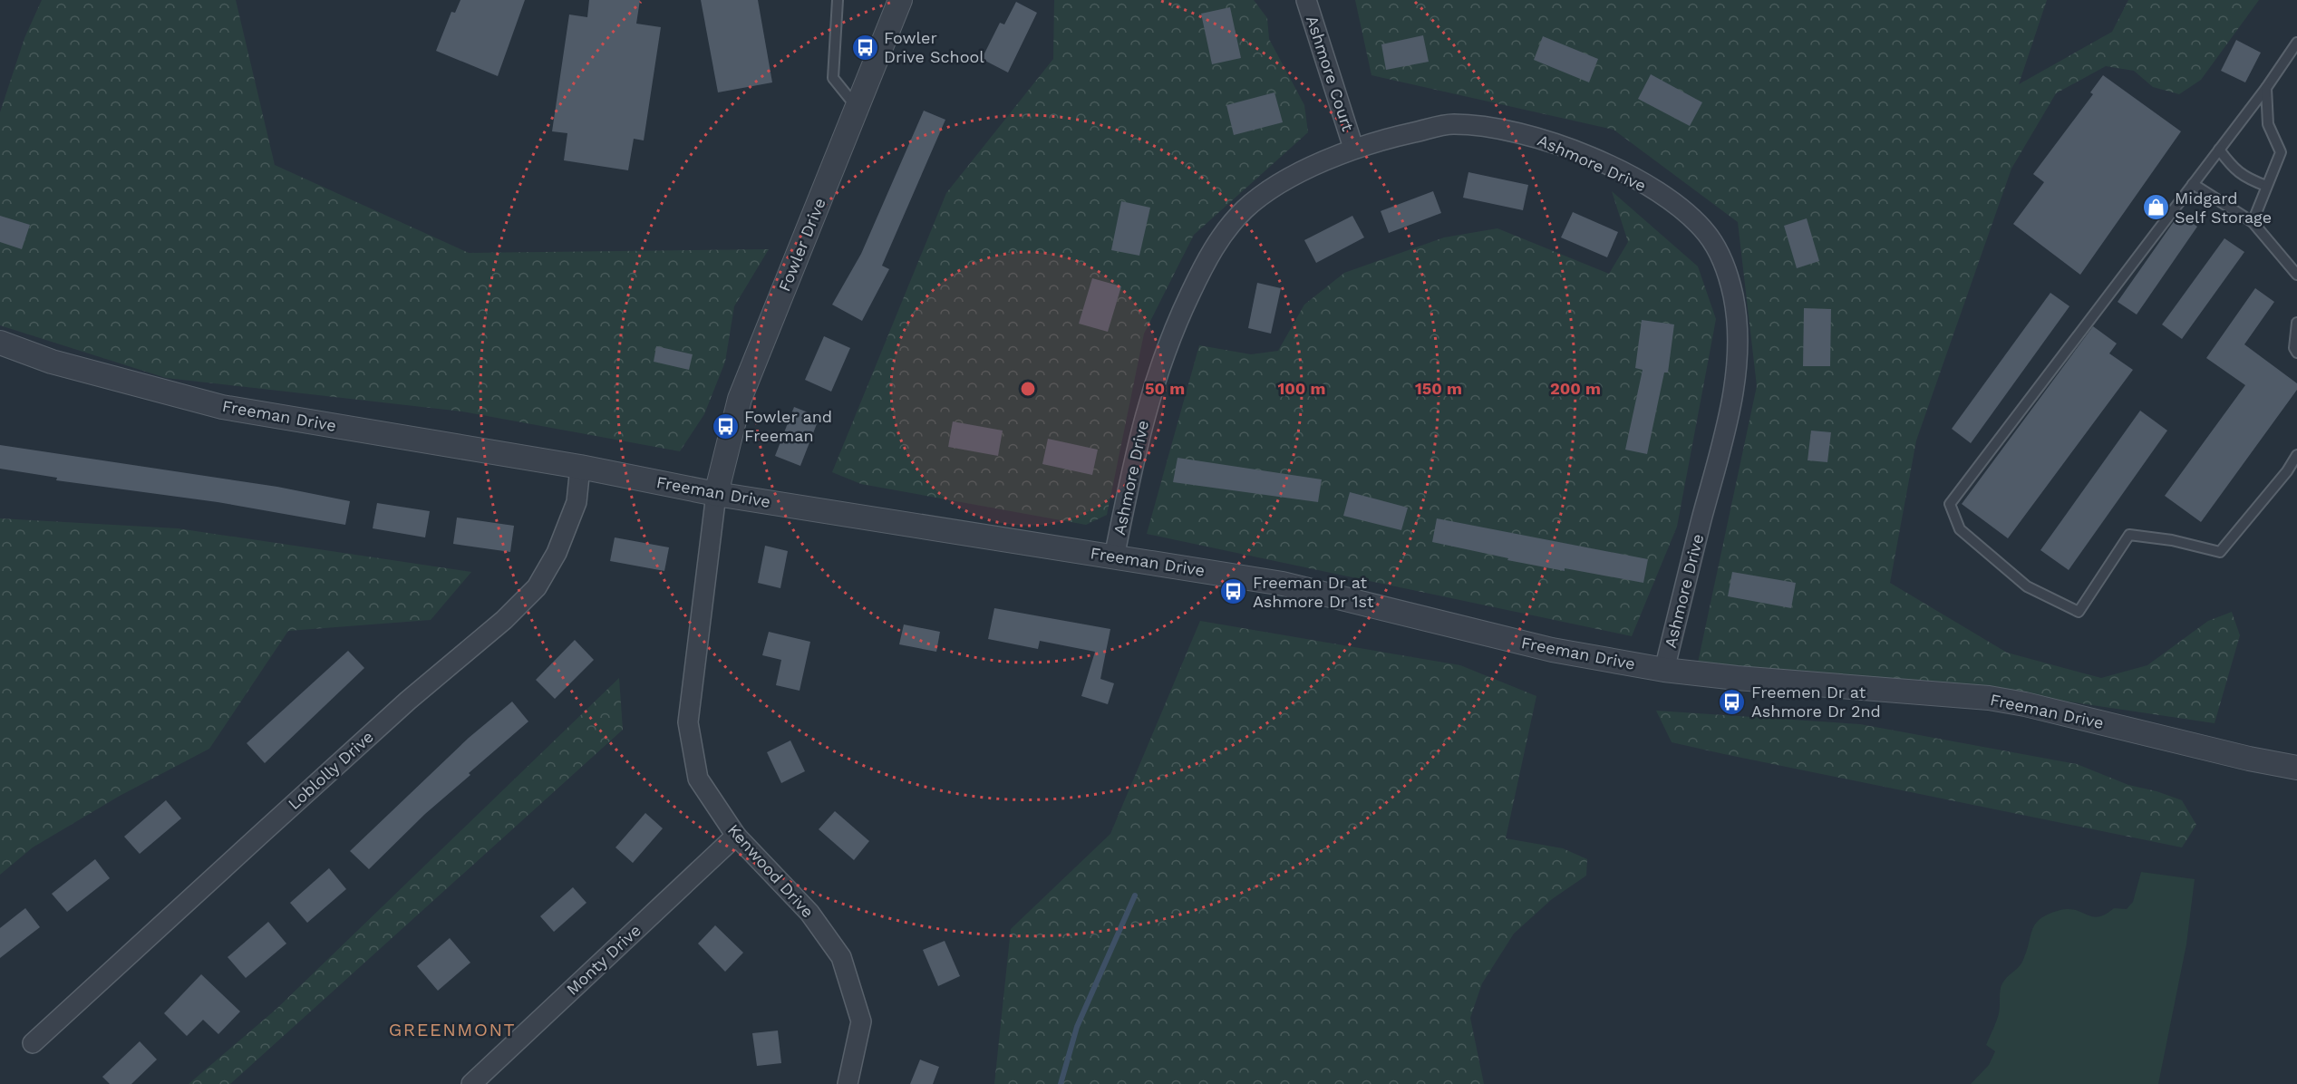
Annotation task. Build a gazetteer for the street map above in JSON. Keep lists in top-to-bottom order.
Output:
{
  "streets": {
    "street": [
      "Ashmore Court",
      "Ashmore Drive",
      "Fowler Drive",
      "Freeman Drive",
      "Loblolly Drive",
      "Kenwood Drive",
      "Monty Drive"
    ]
  },
  "crossings": [
    ["Ashmore Court", "Ashmore Drive"],
    ["Ashmore Drive", "Freeman Drive"],
    ["Fowler Drive", "Freeman Drive"],
    ["Fowler Drive", "Kenwood Drive"],
    ["Freeman Drive", "Loblolly Drive"],
    ["Freeman Drive", "Kenwood Drive"],
    ["Kenwood Drive", "Monty Drive"]
  ],
  "districts": ["GREENMONT"],
  "places": {
    "bus stop": [
      "Fowler Drive School",
      "Fowler and Freeman",
      "Freeman Dr at Ashmore Dr 1st",
      "Freemen Dr at Ashmore Dr 2nd"
    ],
    "shop": ["Midgard Self Storage"]
  },
  "rings": [
    "50 m",
    "100 m",
    "150 m",
    "200 m"
  ]
}
